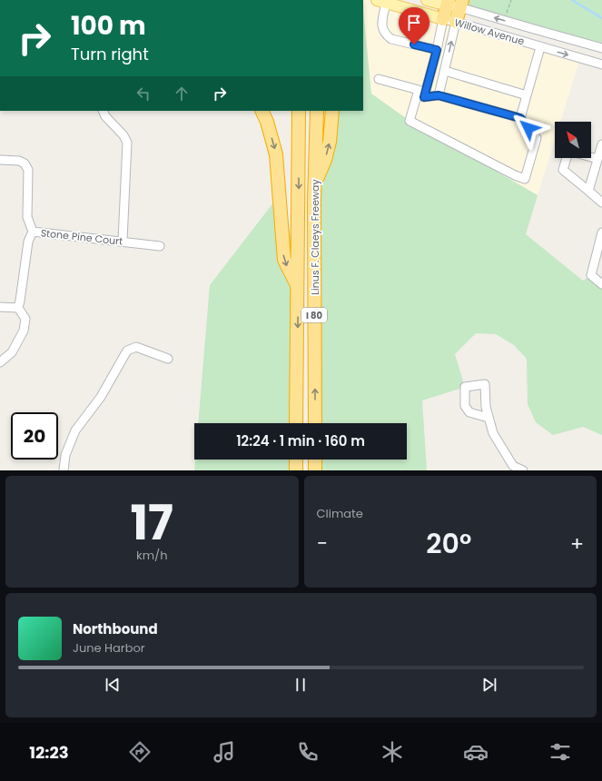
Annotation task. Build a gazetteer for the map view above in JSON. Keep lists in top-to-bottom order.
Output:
{
  "streets": {
    "highway": ["Linus F. Claeys Freeway", "I 80"],
    "main road": ["Willow Avenue"],
    "street": ["Stone Pine Court"]
  },
  "north": "top left",
  "page": {
    "turn": ["100 m", "Turn right"],
    "limit": "20",
    "trip": "12:24 · 1 min · 160 m",
    "tile": [
      ["17", "km/h"],
      "Climate"
    ],
    "heat": ["−", "20°", "+"],
    "song": ["Northbound", "June Harbor"],
    "tabs": "12:23"
  }
}
